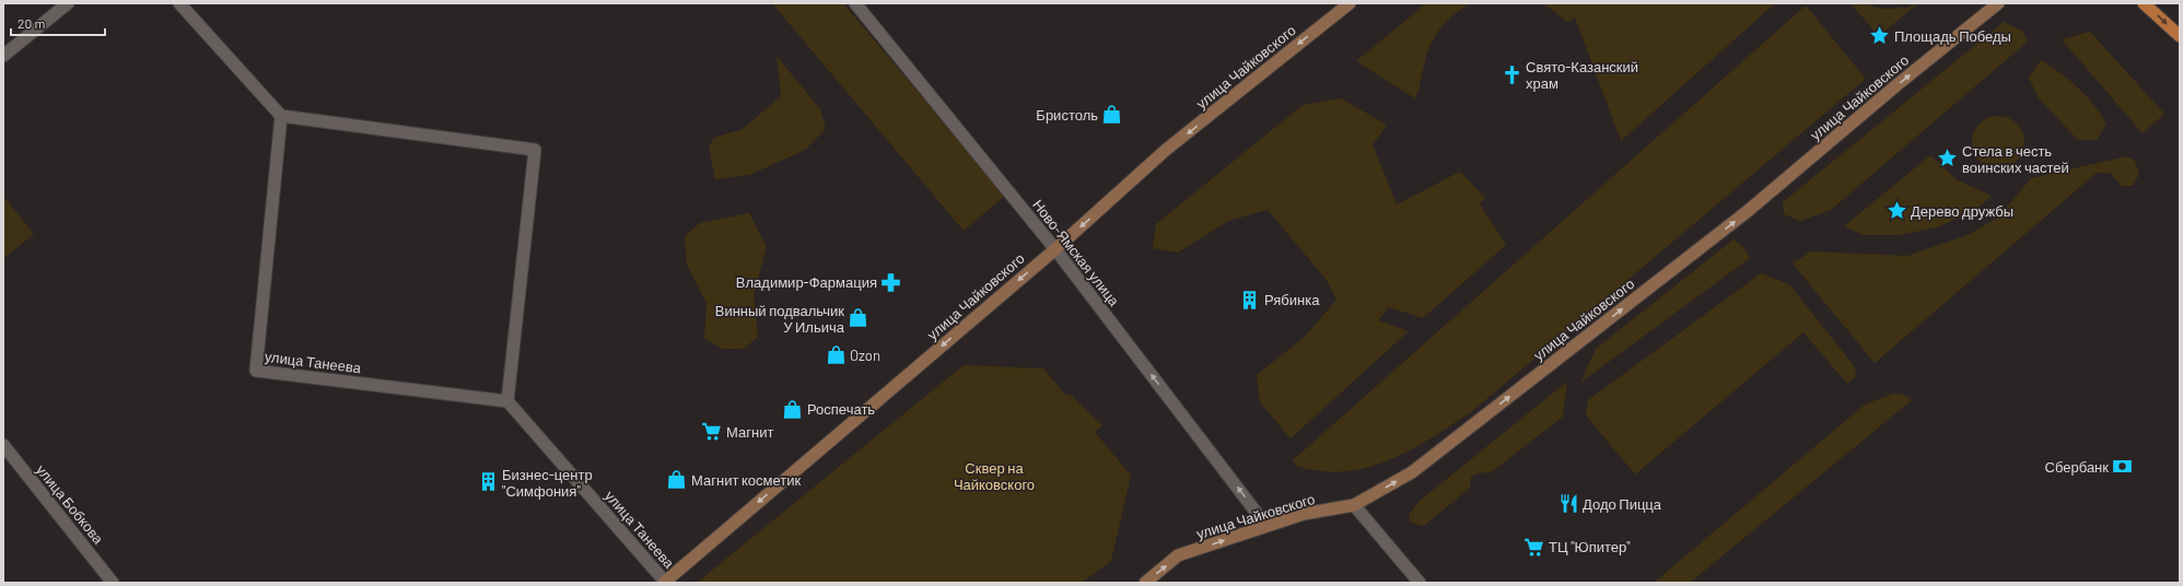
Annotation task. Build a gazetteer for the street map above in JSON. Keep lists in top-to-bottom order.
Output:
{
  "streets": {
    "main road": ["улица Чайковского"],
    "street": ["Ново-Ямская улица", "улица Танеева", "улица Бобкова"]
  },
  "crossings": [
    ["улица Чайковского", "Ново-Ямская улица"],
    ["улица Чайковского", "улица Танеева"]
  ],
  "one_way": ["Ново-Ямская улица"],
  "parks": ["Сквер на Чайковского"],
  "places": {
    "place": ["Площадь Победы", "Стела в честь воинских частей", "Дерево дружбы"],
    "church": ["Свято-Казанский храм"],
    "shop": [
      "Бристоль",
      "Винный подвальчик У Ильича",
      "Ozon",
      "Роспечать",
      "Магнит косметик"
    ],
    "pharmacy": ["Владимир-Фармация"],
    "building": ["Рябинка", "Бизнес-центр \"Симфония\""],
    "supermarket": ["Магнит", "ТЦ \"Юпитер\""],
    "bank": ["Сбербанк"],
    "restaurant": ["Додо Пицца"]
  },
  "scale_bar": "20 m"
}
